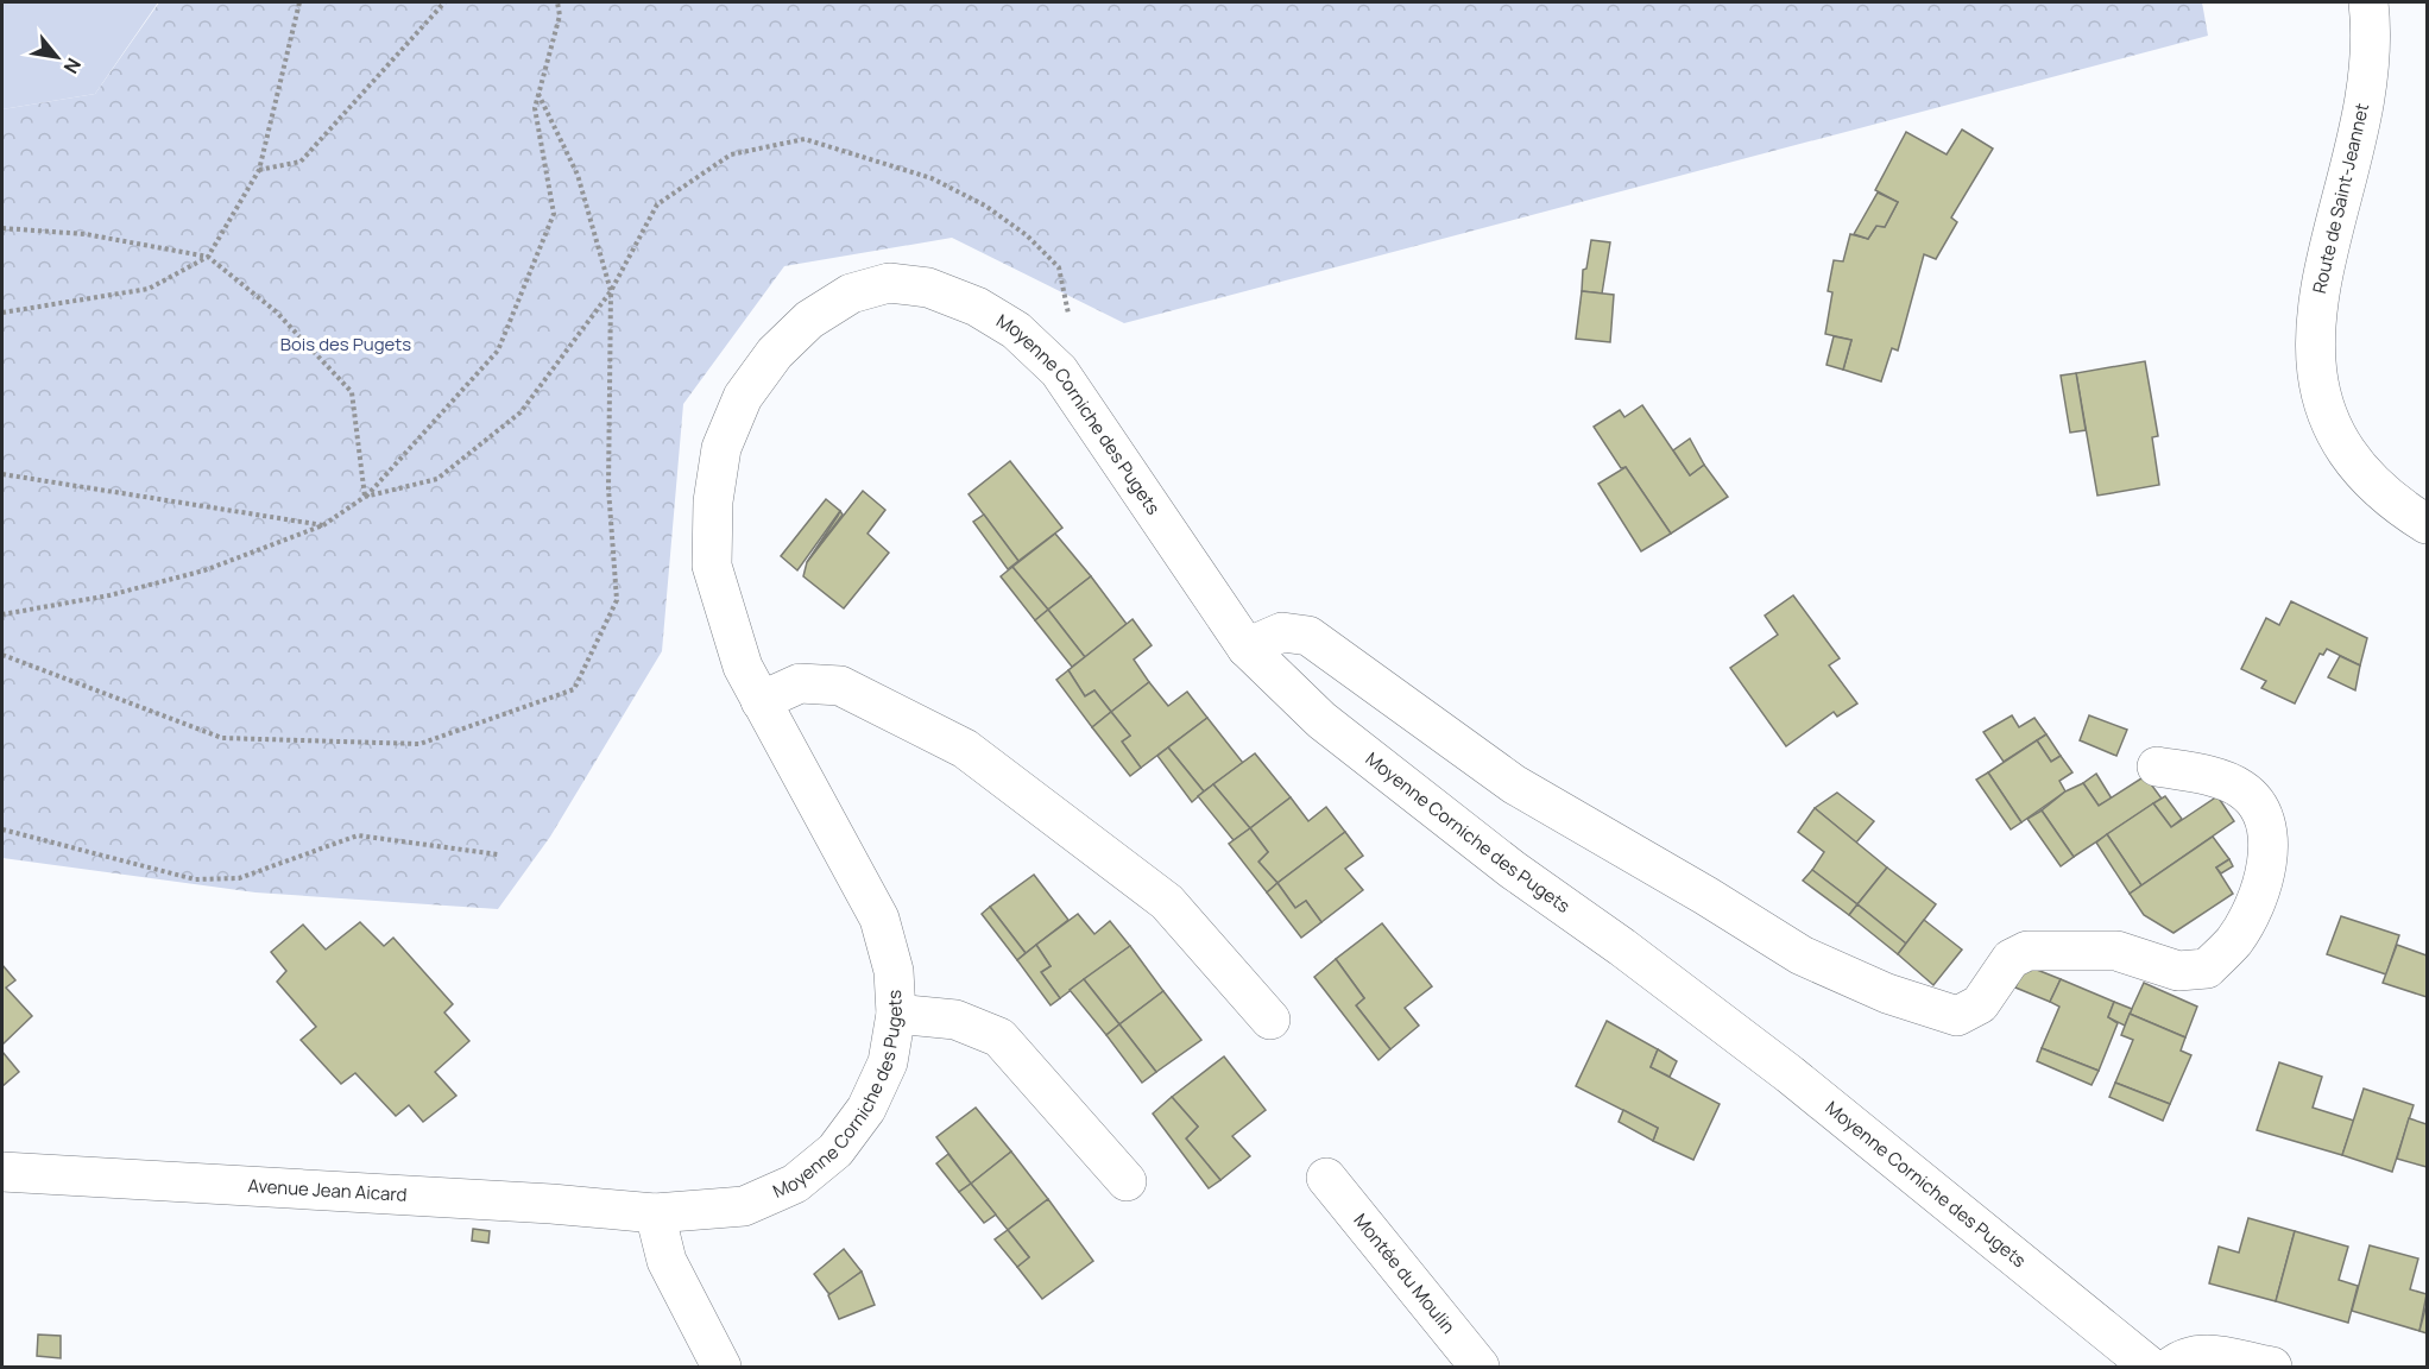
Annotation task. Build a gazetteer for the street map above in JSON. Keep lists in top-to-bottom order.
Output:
{
  "streets": {
    "street": [
      "Route de Saint-Jeannet",
      "Moyenne Corniche des Pugets",
      "Avenue Jean Aicard",
      "Montée du Moulin"
    ]
  },
  "crossings": [
    ["Moyenne Corniche des Pugets", "Avenue Jean Aicard"]
  ],
  "parks": ["Bois des Pugets"],
  "north": "bottom right"
}
